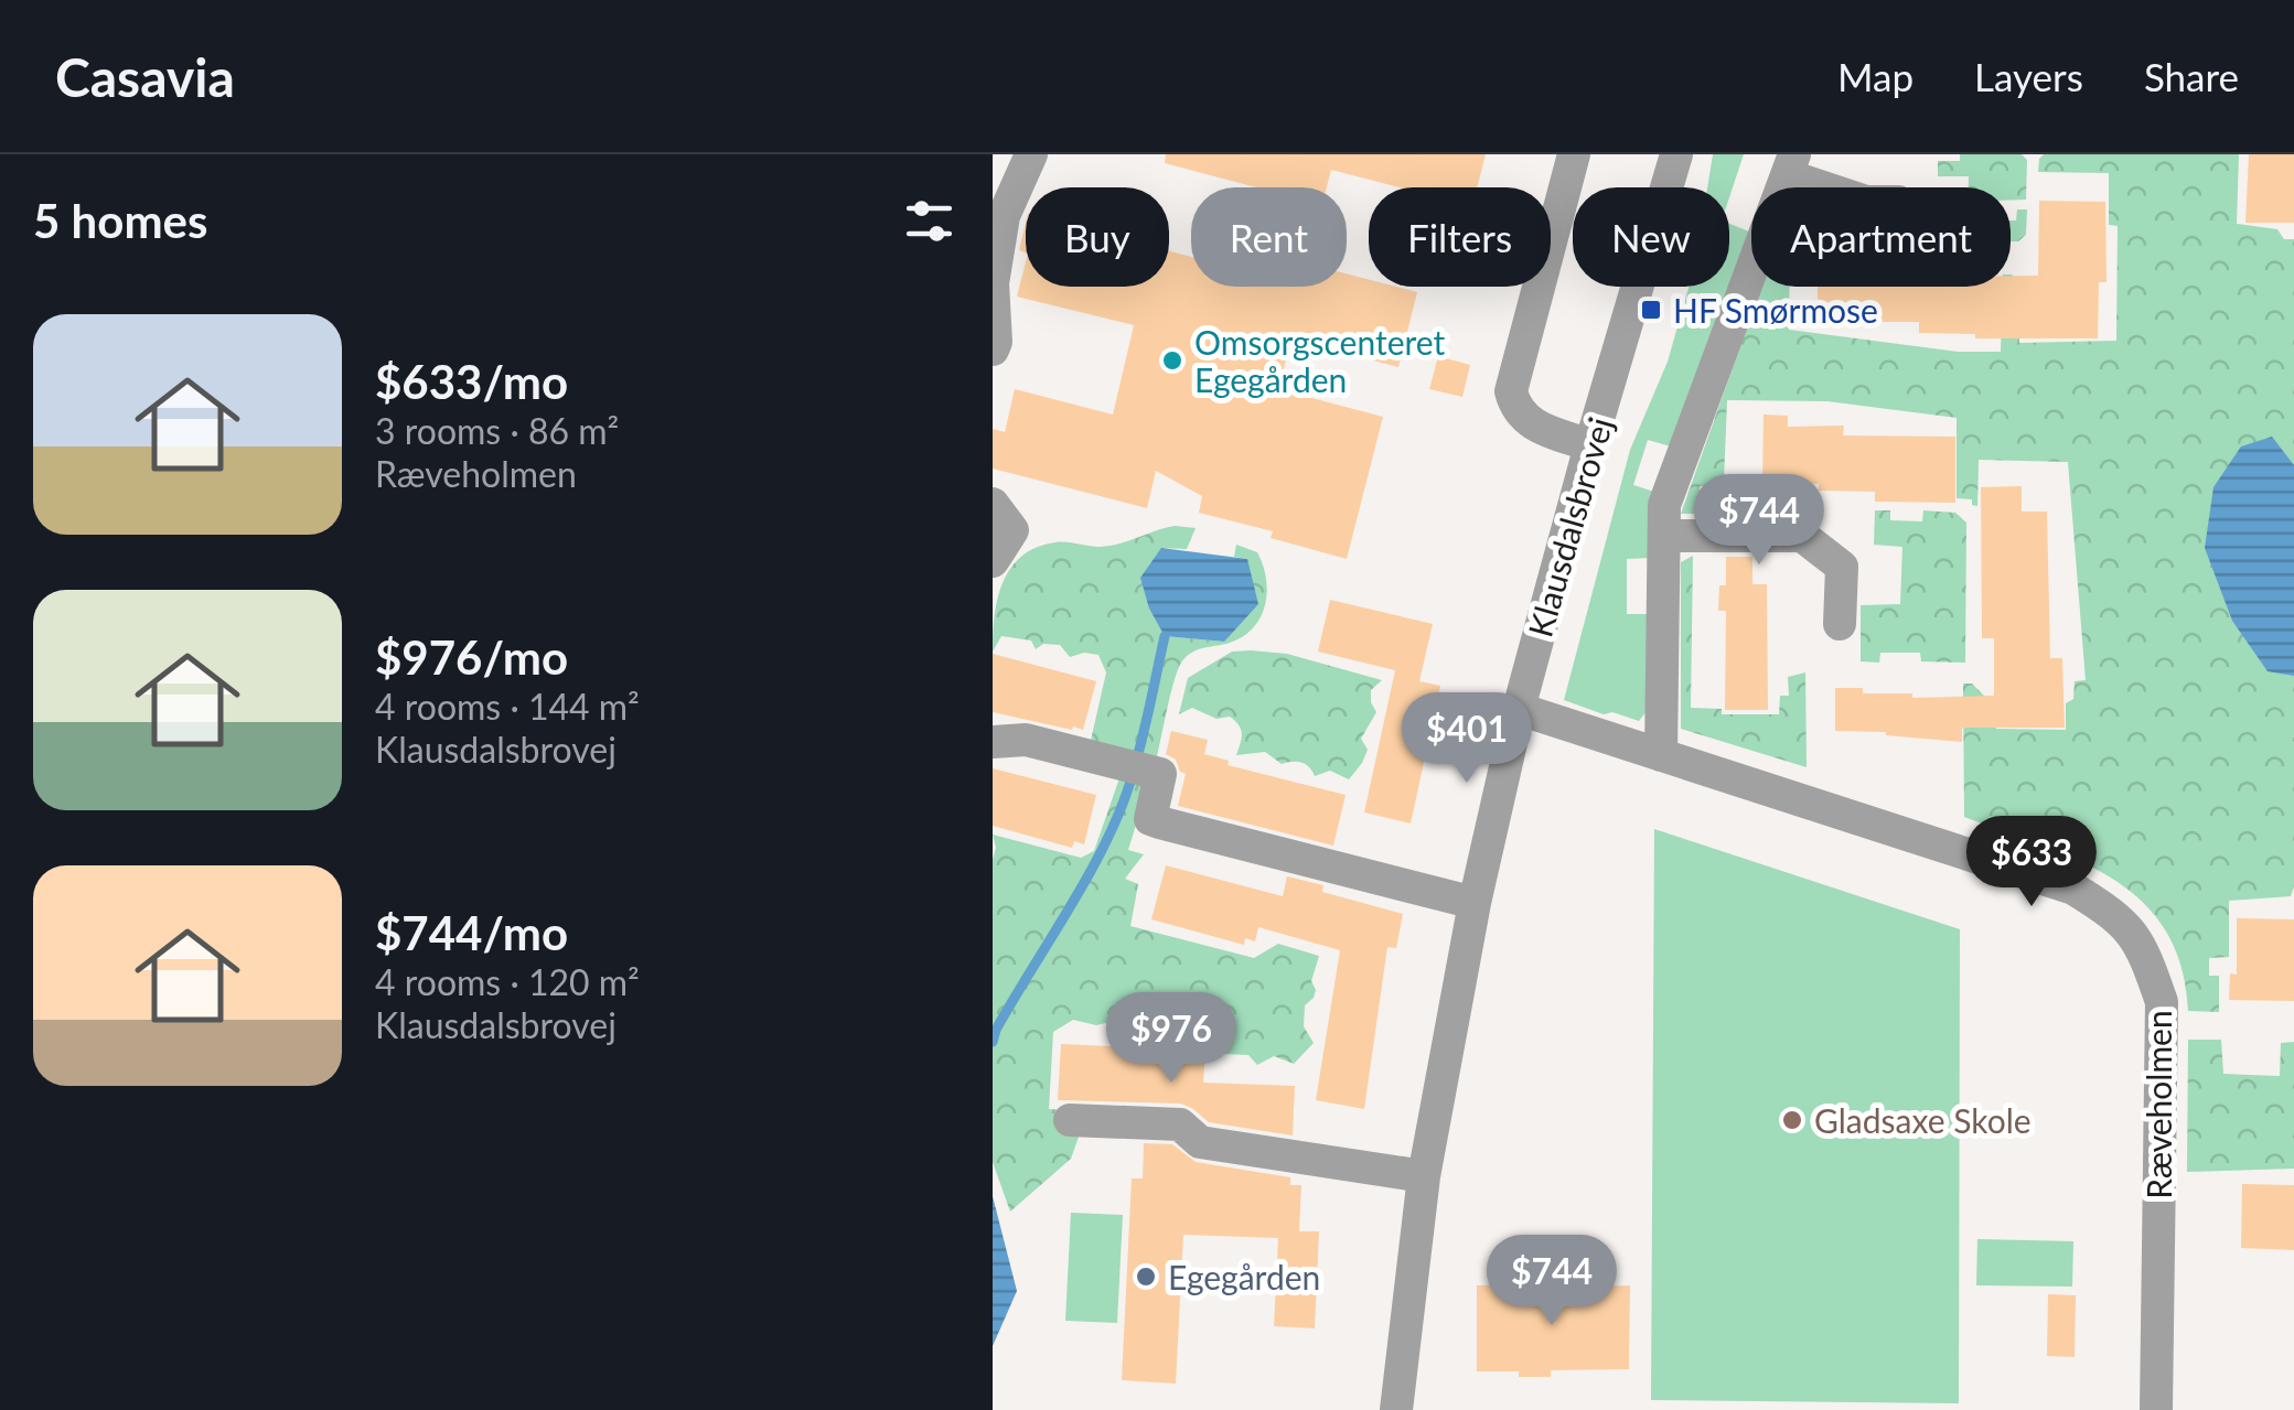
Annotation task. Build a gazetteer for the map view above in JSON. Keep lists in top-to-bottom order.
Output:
{
  "streets": {
    "street": ["Klausdalsbrovej", "Ræveholmen"]
  },
  "crossings": [
    ["Klausdalsbrovej", "Ræveholmen"]
  ],
  "places": {
    "transit": ["HF Smørmose"],
    "other": ["Omsorgscenteret Egegården", "Gladsaxe Skole", "Egegården"]
  },
  "page": {
    "header": "Casavia",
    "nav": ["Map", "Layers", "Share"],
    "heading": "5 homes",
    "chip": [
      "Buy",
      "Rent",
      "Filters",
      "New",
      "Apartment"
    ],
    "list": [
      {
        "name": "$633/mo",
        "note": "3 rooms · 86 m² · Ræveholmen"
      },
      {
        "name": "$976/mo",
        "note": "4 rooms · 144 m² · Klausdalsbrovej"
      },
      {
        "name": "$744/mo",
        "note": "4 rooms · 120 m² · Klausdalsbrovej"
      }
    ],
    "price": [
      "$744",
      "$401",
      "$633",
      "$976",
      "$744"
    ]
  }
}
